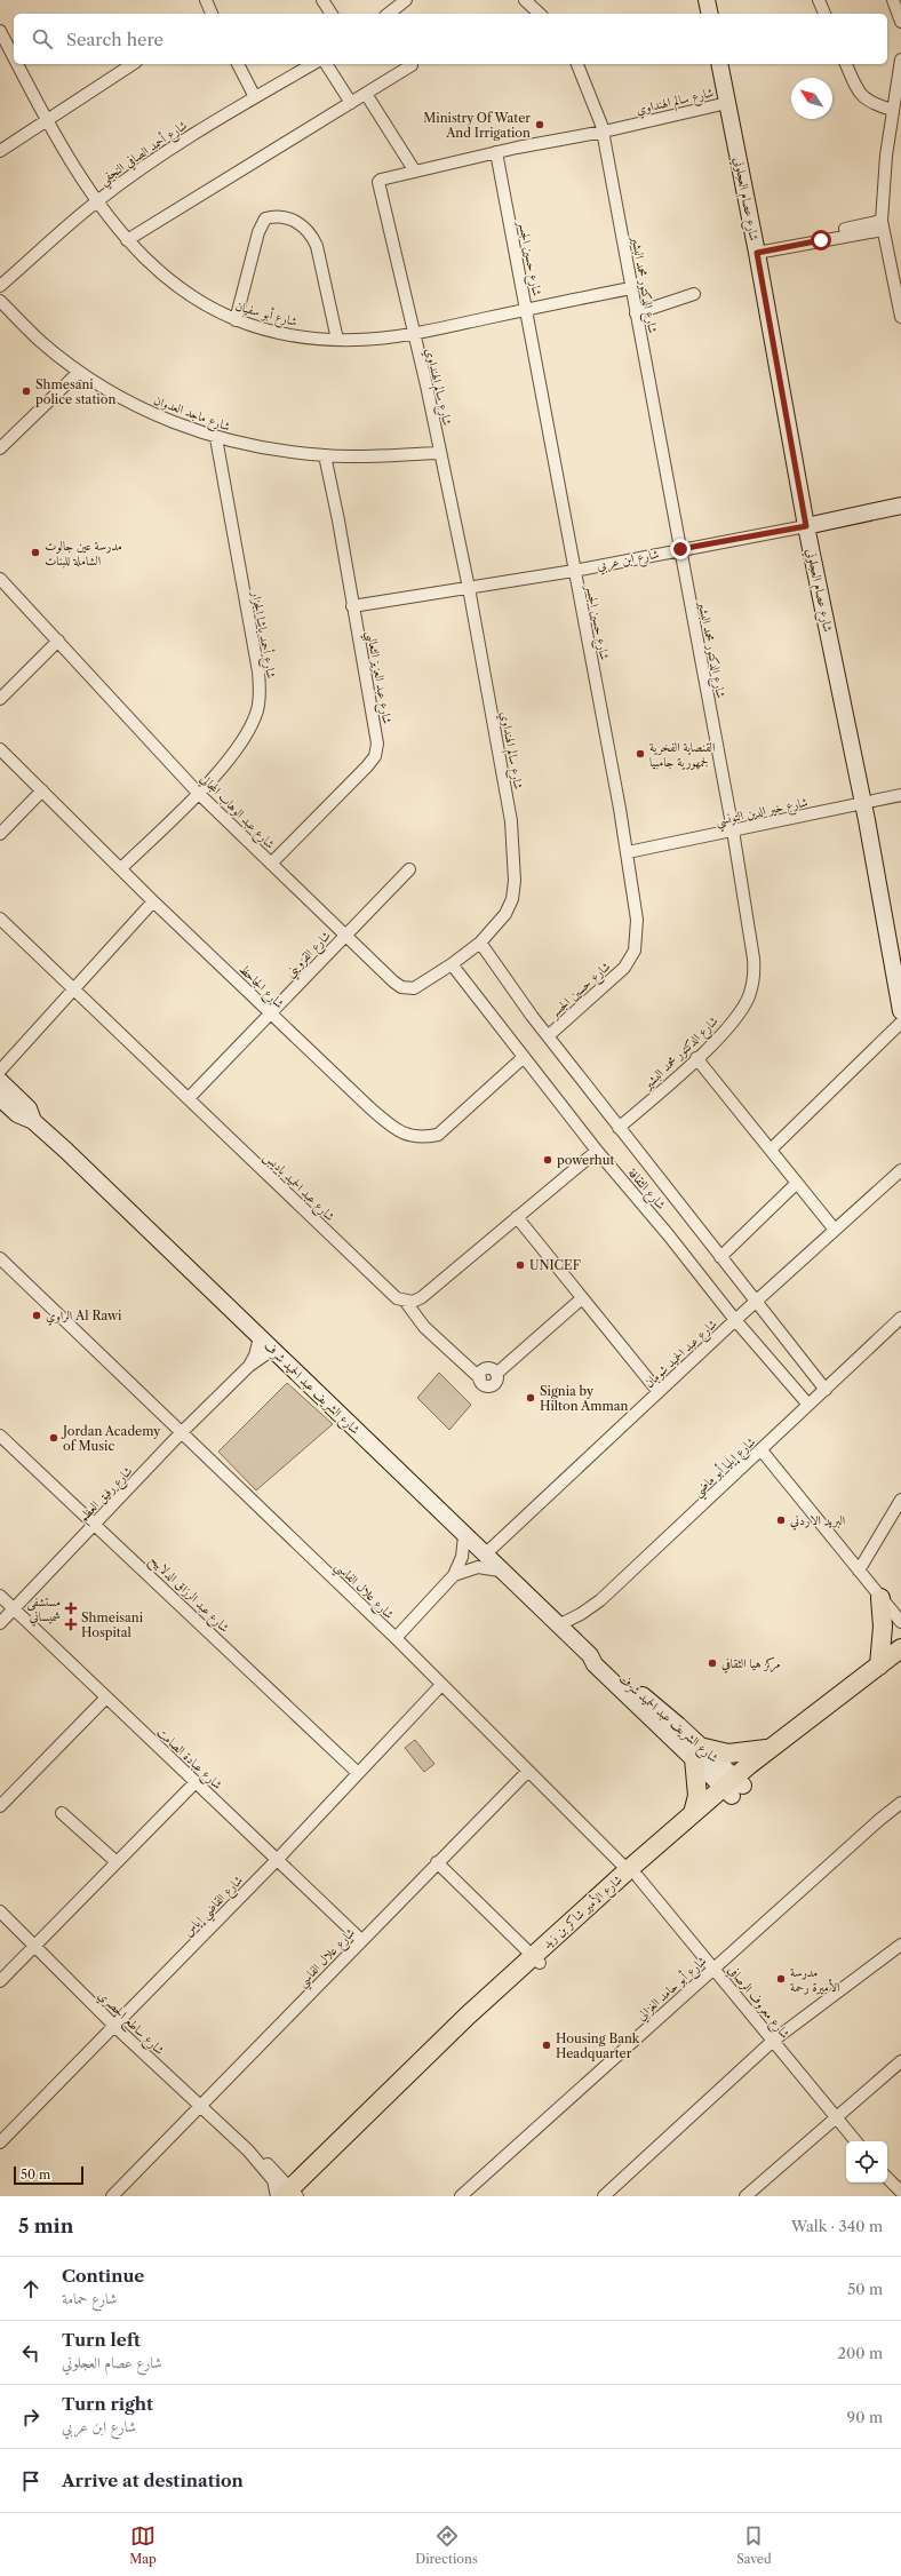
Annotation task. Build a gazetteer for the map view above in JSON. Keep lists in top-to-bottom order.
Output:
{
  "streets": {
    "main road": ["شارع الأمير شاكر بن زيد"],
    "street": [
      "شارع سالم الهنداوي",
      "شارع أحمد الصافي النجفي",
      "شارع عصام العجلوني",
      "شارع حسين الجسر",
      "شارع الدكتور محمد البشير",
      "شارع أبو سفيان",
      "شارع ماجد العدوان",
      "شارع ابن عربي",
      "شارع أحمد باشا الجزار",
      "شارع عبد العزيز الثعالبي",
      "شارع عبد الوهاب المجالي",
      "شارع خير الدين التونسي",
      "شارع القزويني",
      "شارع الجاحظ",
      "شارع عبد الحميد باديس",
      "شارع الثقافة",
      "شارع عبد الحميد شومان",
      "شارع الشريف عبد الحميد شرف",
      "شارع إيليا أبو ماضي",
      "شارع رفيق العظم",
      "شارع علال الفاسي",
      "شارع عبد الرزاق الدلابيح",
      "شارع عبادة الصامت",
      "شارع القاضي إياس",
      "شارع أبو حامد الغزالي",
      "شارع معروف الرصافي",
      "شارع ساطع الحصري"
    ]
  },
  "crossings": [
    ["شارع سالم الهنداوي", "شارع عصام العجلوني"],
    ["شارع سالم الهنداوي", "شارع حسين الجسر"],
    ["شارع سالم الهنداوي", "شارع الدكتور محمد البشير"],
    ["شارع سالم الهنداوي", "شارع أبو سفيان"],
    ["شارع سالم الهنداوي", "شارع ماجد العدوان"],
    ["شارع سالم الهنداوي", "شارع ابن عربي"],
    ["شارع سالم الهنداوي", "شارع عبد الوهاب المجالي"],
    ["شارع سالم الهنداوي", "شارع الثقافة"],
    ["شارع أحمد الصافي النجفي", "شارع أبو سفيان"],
    ["شارع عصام العجلوني", "شارع ابن عربي"],
    ["شارع عصام العجلوني", "شارع خير الدين التونسي"],
    ["شارع حسين الجسر", "شارع أبو سفيان"],
    ["شارع حسين الجسر", "شارع ابن عربي"],
    ["شارع حسين الجسر", "شارع خير الدين التونسي"],
    ["شارع حسين الجسر", "شارع الثقافة"],
    ["شارع الدكتور محمد البشير", "شارع أبو سفيان"],
    ["شارع الدكتور محمد البشير", "شارع ابن عربي"],
    ["شارع الدكتور محمد البشير", "شارع خير الدين التونسي"],
    ["شارع الدكتور محمد البشير", "شارع الثقافة"],
    ["شارع ماجد العدوان", "شارع أحمد باشا الجزار"],
    ["شارع ماجد العدوان", "شارع عبد العزيز الثعالبي"],
    ["شارع ابن عربي", "شارع عبد العزيز الثعالبي"],
    ["شارع أحمد باشا الجزار", "شارع عبد الوهاب المجالي"],
    ["شارع أحمد باشا الجزار", "شارع الجاحظ"],
    ["شارع عبد العزيز الثعالبي", "شارع عبد الوهاب المجالي"],
    ["شارع عبد الوهاب المجالي", "شارع القزويني"],
    ["شارع عبد الوهاب المجالي", "شارع الثقافة"],
    ["شارع القزويني", "شارع الجاحظ"],
    ["شارع القزويني", "شارع عبد الحميد باديس"],
    ["شارع الجاحظ", "شارع الثقافة"],
    ["شارع الثقافة", "شارع عبد الحميد شومان"],
    ["شارع الثقافة", "شارع إيليا أبو ماضي"],
    ["شارع عبد الحميد شومان", "شارع الشريف عبد الحميد شرف"],
    ["شارع الشريف عبد الحميد شرف", "شارع إيليا أبو ماضي"],
    ["شارع الشريف عبد الحميد شرف", "شارع رفيق العظم"],
    ["شارع الشريف عبد الحميد شرف", "شارع الأمير شاكر بن زيد"],
    ["شارع رفيق العظم", "شارع علال الفاسي"],
    ["شارع رفيق العظم", "شارع عبد الرزاق الدلابيح"],
    ["شارع رفيق العظم", "شارع عبادة الصامت"],
    ["شارع علال الفاسي", "شارع عبادة الصامت"],
    ["شارع علال الفاسي", "شارع القاضي إياس"],
    ["شارع علال الفاسي", "شارع الأمير شاكر بن زيد"],
    ["شارع علال الفاسي", "شارع معروف الرصافي"],
    ["شارع علال الفاسي", "شارع ساطع الحصري"],
    ["شارع عبد الرزاق الدلابيح", "شارع القاضي إياس"],
    ["شارع عبادة الصامت", "شارع القاضي إياس"],
    ["شارع القاضي إياس", "شارع ساطع الحصري"],
    ["شارع الأمير شاكر بن زيد", "شارع معروف الرصافي"],
    ["شارع الأمير شاكر بن زيد", "شارع ساطع الحصري"],
    ["شارع أبو حامد الغزالي", "شارع معروف الرصافي"]
  ],
  "places": {
    "other": [
      "Ministry Of Water And Irrigation",
      "Shmesani police station",
      "مدرسة عين جالوت الشاملة للبنات",
      "القنصاية الفخرية لجمهورية جامبيا",
      "powerhut",
      "UNICEF",
      "الراوي Al Rawi",
      "Signia by Hilton Amman",
      "Jordan Academy of Music",
      "البريد الاردني",
      "مركز هيا الثقافي",
      "مدرسة الأميرة رحمة",
      "Housing Bank Headquarter"
    ],
    "health": ["مستشفى شميساني", "Shmeisani Hospital"]
  },
  "scale_bar": "50 m",
  "north": "top left",
  "page": {
    "search": "Search here",
    "scale": "50 m",
    "heading": ["5 min", "Walk · 340 m"],
    "list": [
      ["Continue", "شارع حمامة", "50 m"],
      ["Turn left", "شارع عصام العجلوني", "200 m"],
      ["Turn right", "شارع ابن عربي", "90 m"],
      "Arrive at destination"
    ],
    "nav": ["Map", "Directions", "Saved"]
  }
}
